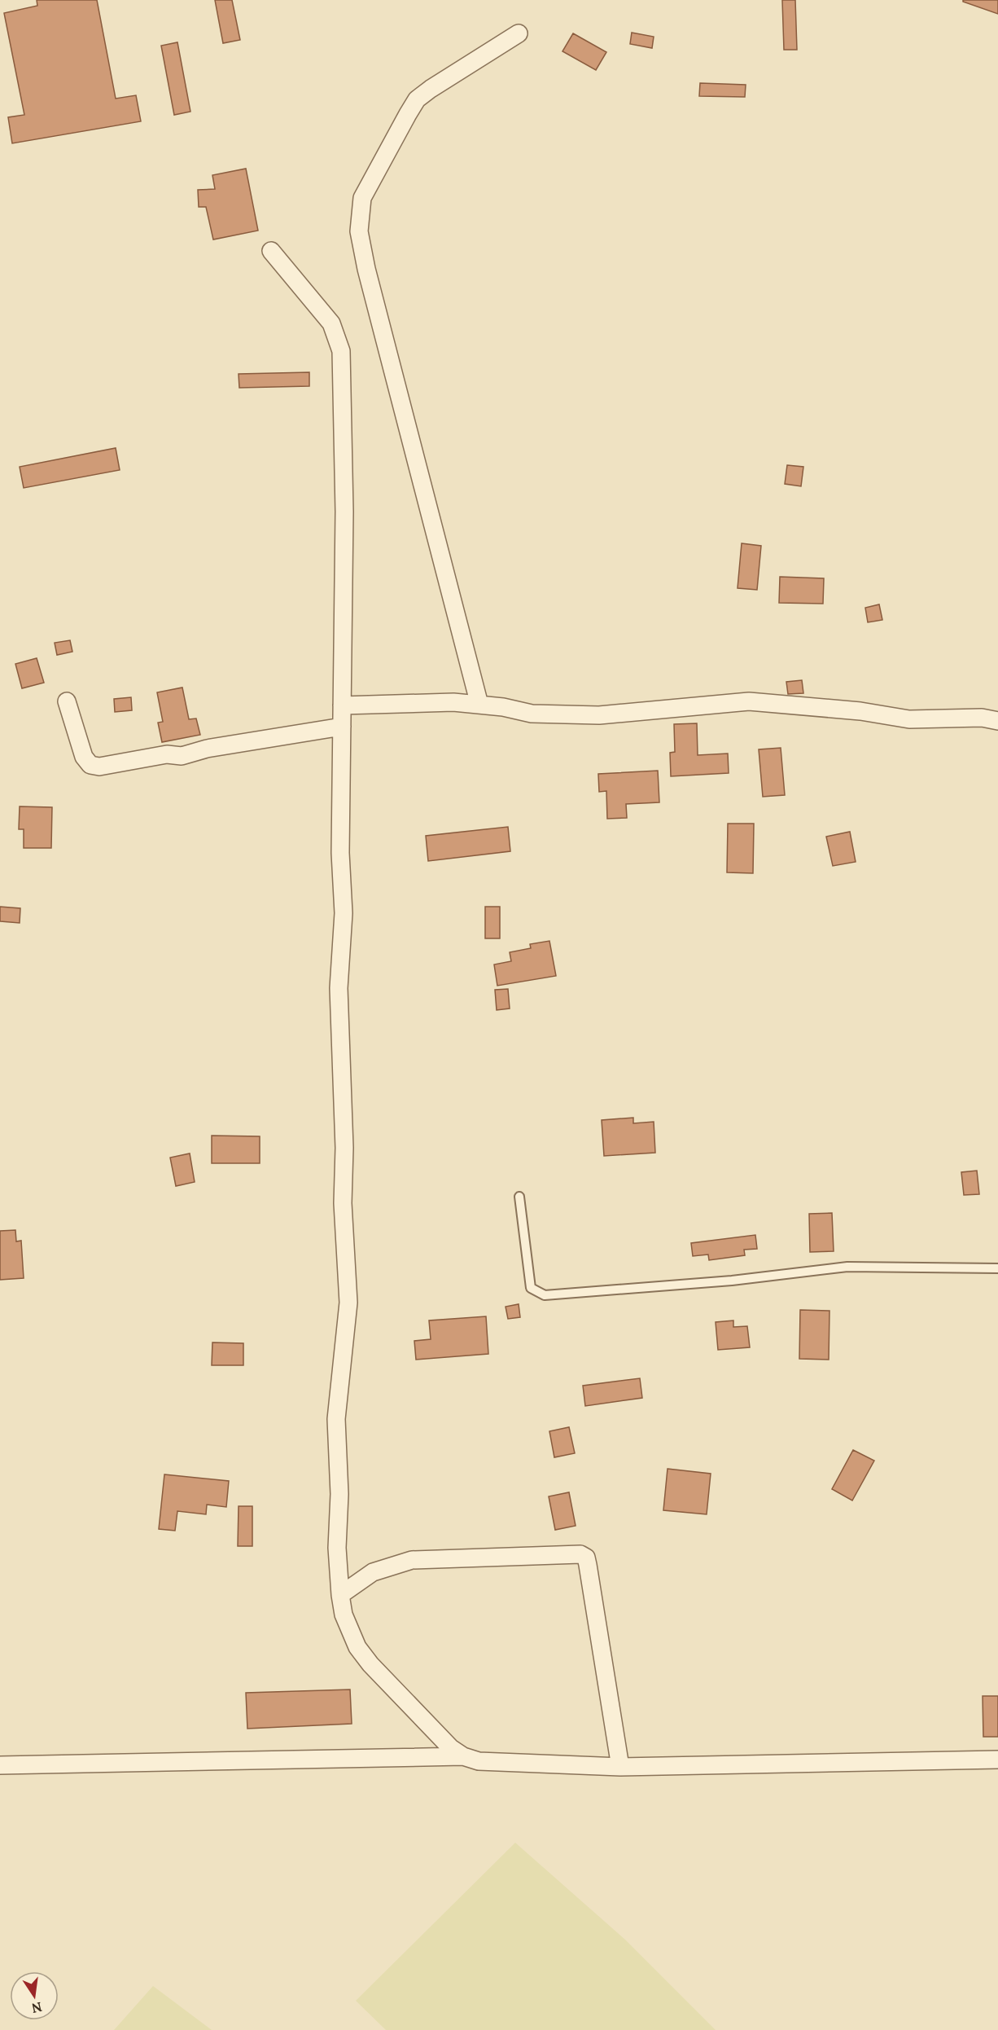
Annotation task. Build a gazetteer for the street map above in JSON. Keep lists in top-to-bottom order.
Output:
{
  "north": "bottom"
}
